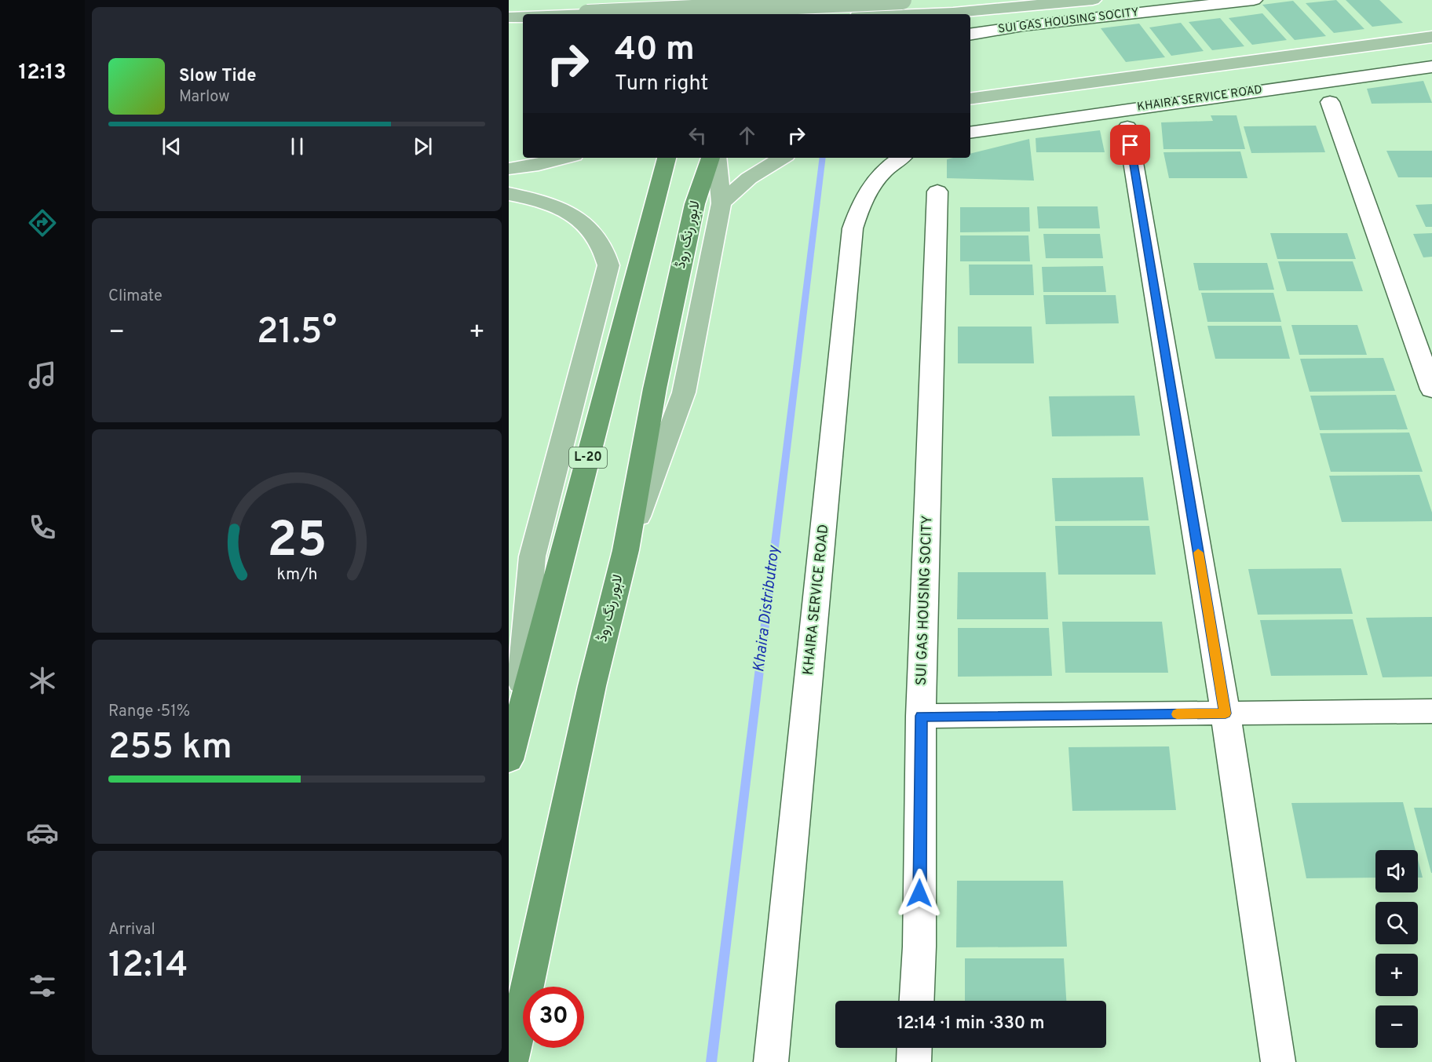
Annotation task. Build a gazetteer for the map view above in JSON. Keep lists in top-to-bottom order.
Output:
{
  "streets": {
    "highway": ["لاہور رنگ روڈ", "L-20"],
    "street": ["SUI GAS HOUSING SOCITY", "KHAIRA SERVICE ROAD"]
  },
  "water": ["Khaira Distributroy"],
  "page": {
    "tabs": "12:13",
    "turn": ["40 m", "Turn right"],
    "song": ["Slow Tide", "Marlow"],
    "tile": [
      "Climate",
      ["Range · 51%", "255 km"],
      ["Arrival", "12:14"]
    ],
    "heat": ["−", "21.5°", "+"],
    "map_buttons": ["+", "−"],
    "limit": "30",
    "trip": "12:14 · 1 min · 330 m",
    "gauge": ["25", "km/h"]
  }
}
